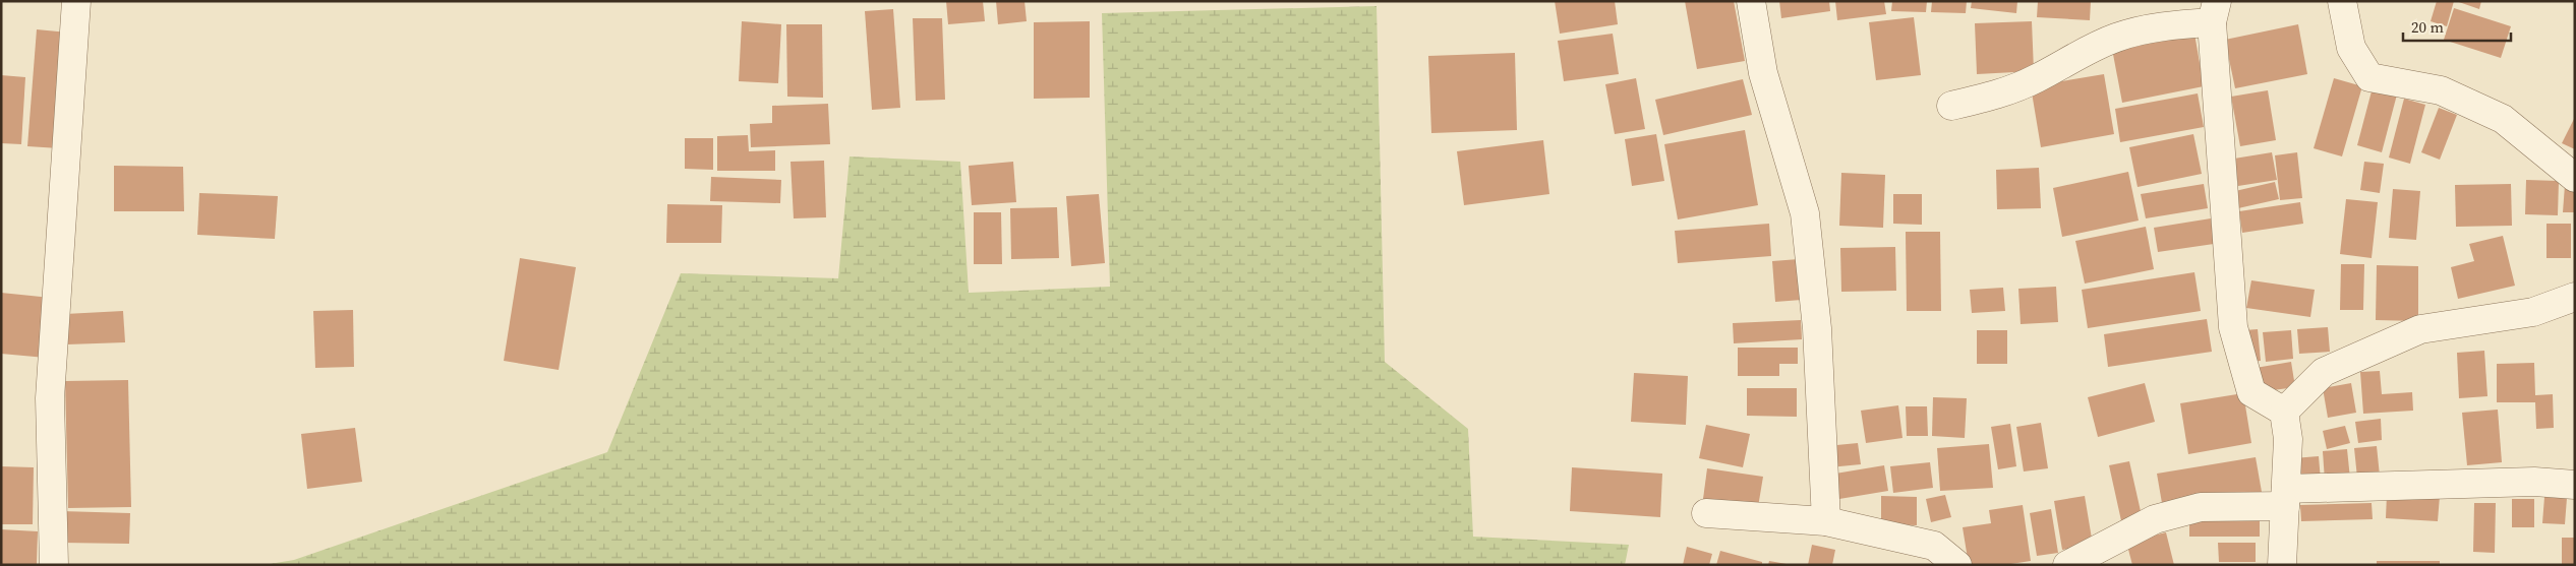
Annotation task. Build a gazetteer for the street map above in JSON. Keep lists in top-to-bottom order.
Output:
{
  "scale_bar": "20 m"
}
